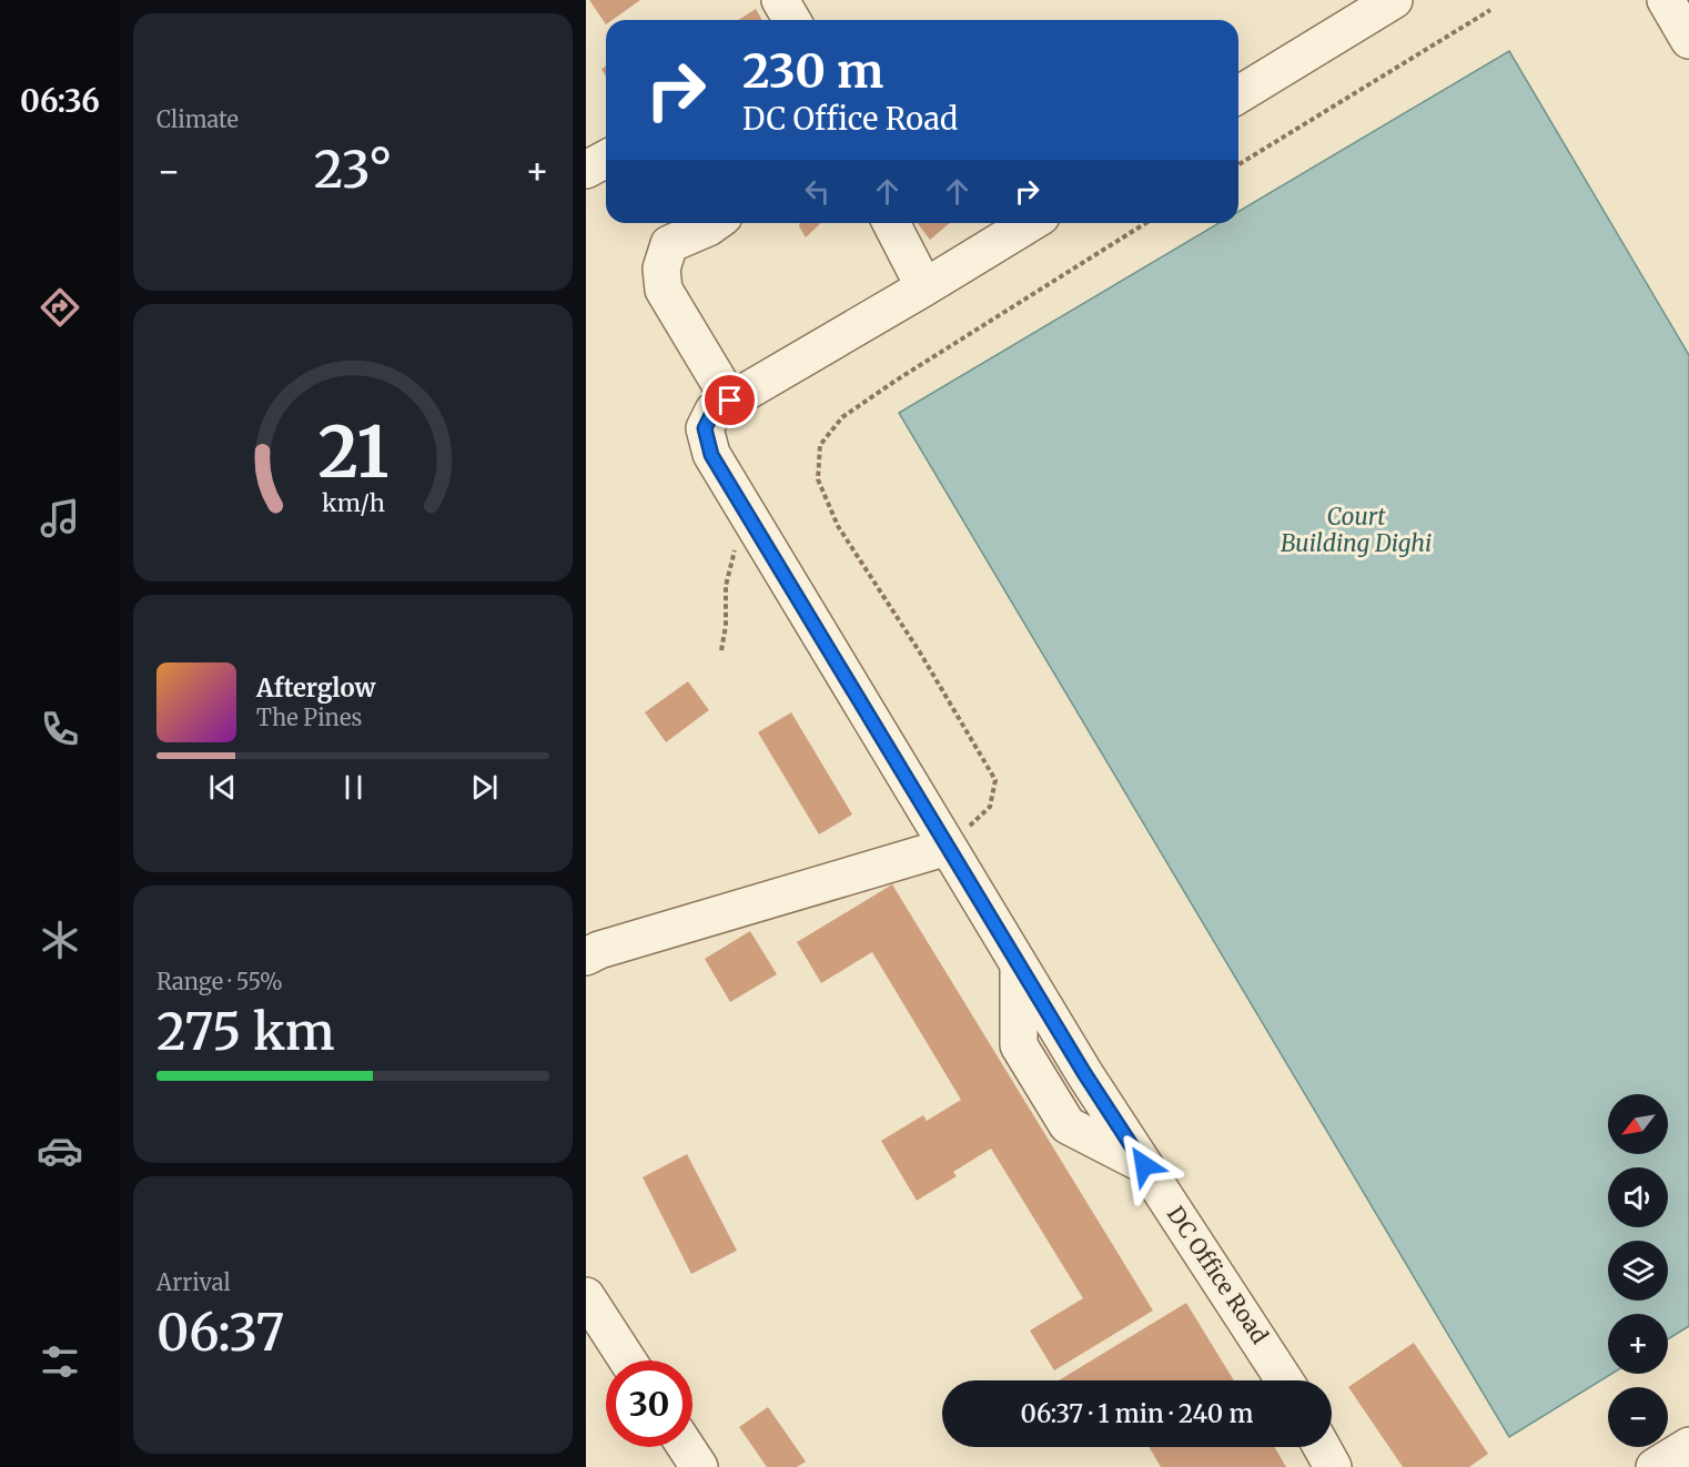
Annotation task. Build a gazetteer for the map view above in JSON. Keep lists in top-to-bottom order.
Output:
{
  "streets": {
    "street": ["DC Office Road"]
  },
  "water": ["Court Building Dighi"],
  "north": "bottom left",
  "page": {
    "tabs": "06:36",
    "tile": [
      "Climate",
      ["Range · 55%", "275 km"],
      ["Arrival", "06:37"]
    ],
    "turn": ["230 m", "DC Office Road"],
    "heat": ["−", "23°", "+"],
    "song": ["Afterglow", "The Pines"],
    "map_buttons": ["+", "−"],
    "limit": "30",
    "trip": "06:37 · 1 min · 240 m",
    "gauge": ["21", "km/h"]
  }
}
